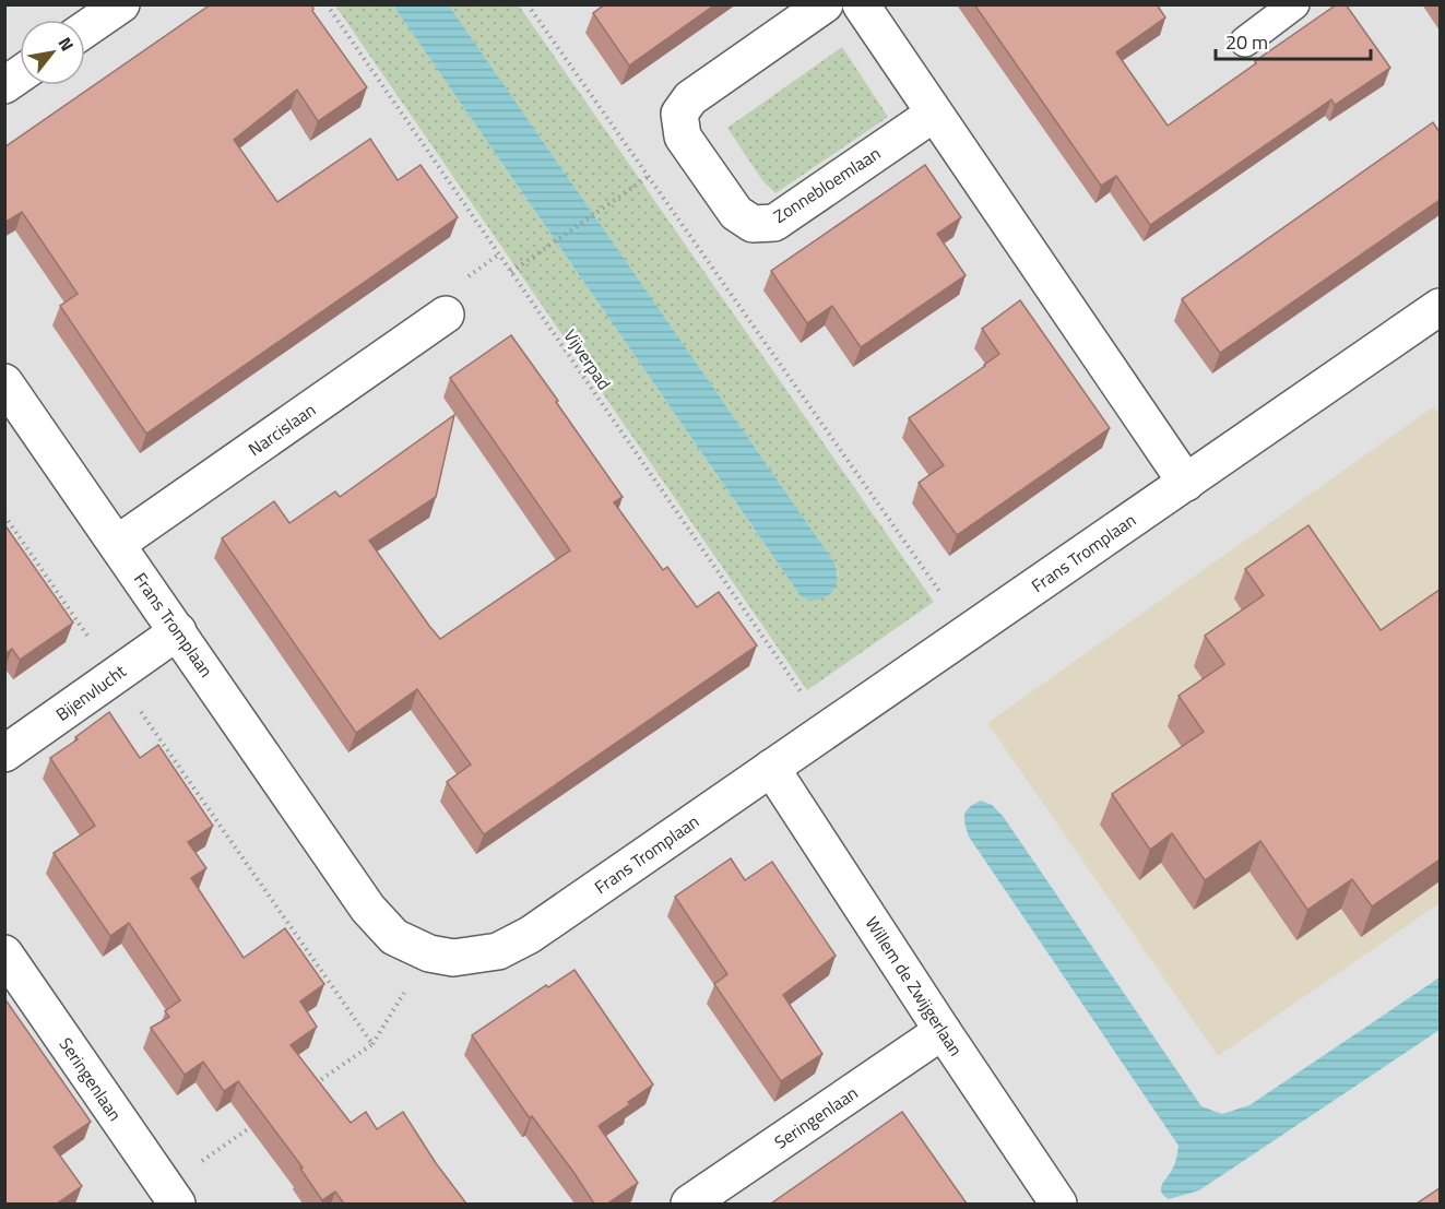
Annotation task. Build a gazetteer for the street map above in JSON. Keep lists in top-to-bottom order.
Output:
{
  "streets": {
    "street": [
      "Zonnebloemlaan",
      "Narcislaan",
      "Frans Tromplaan",
      "Bijenvlucht",
      "Willem de Zwijgerlaan",
      "Seringenlaan"
    ],
    "path": ["Vijverpad"]
  },
  "crossings": [
    ["Vijverpad", "Frans Tromplaan"],
    ["Narcislaan", "Frans Tromplaan"],
    ["Frans Tromplaan", "Bijenvlucht"],
    ["Frans Tromplaan", "Willem de Zwijgerlaan"],
    ["Willem de Zwijgerlaan", "Seringenlaan"]
  ],
  "scale_bar": "20 m",
  "north": "top right"
}
